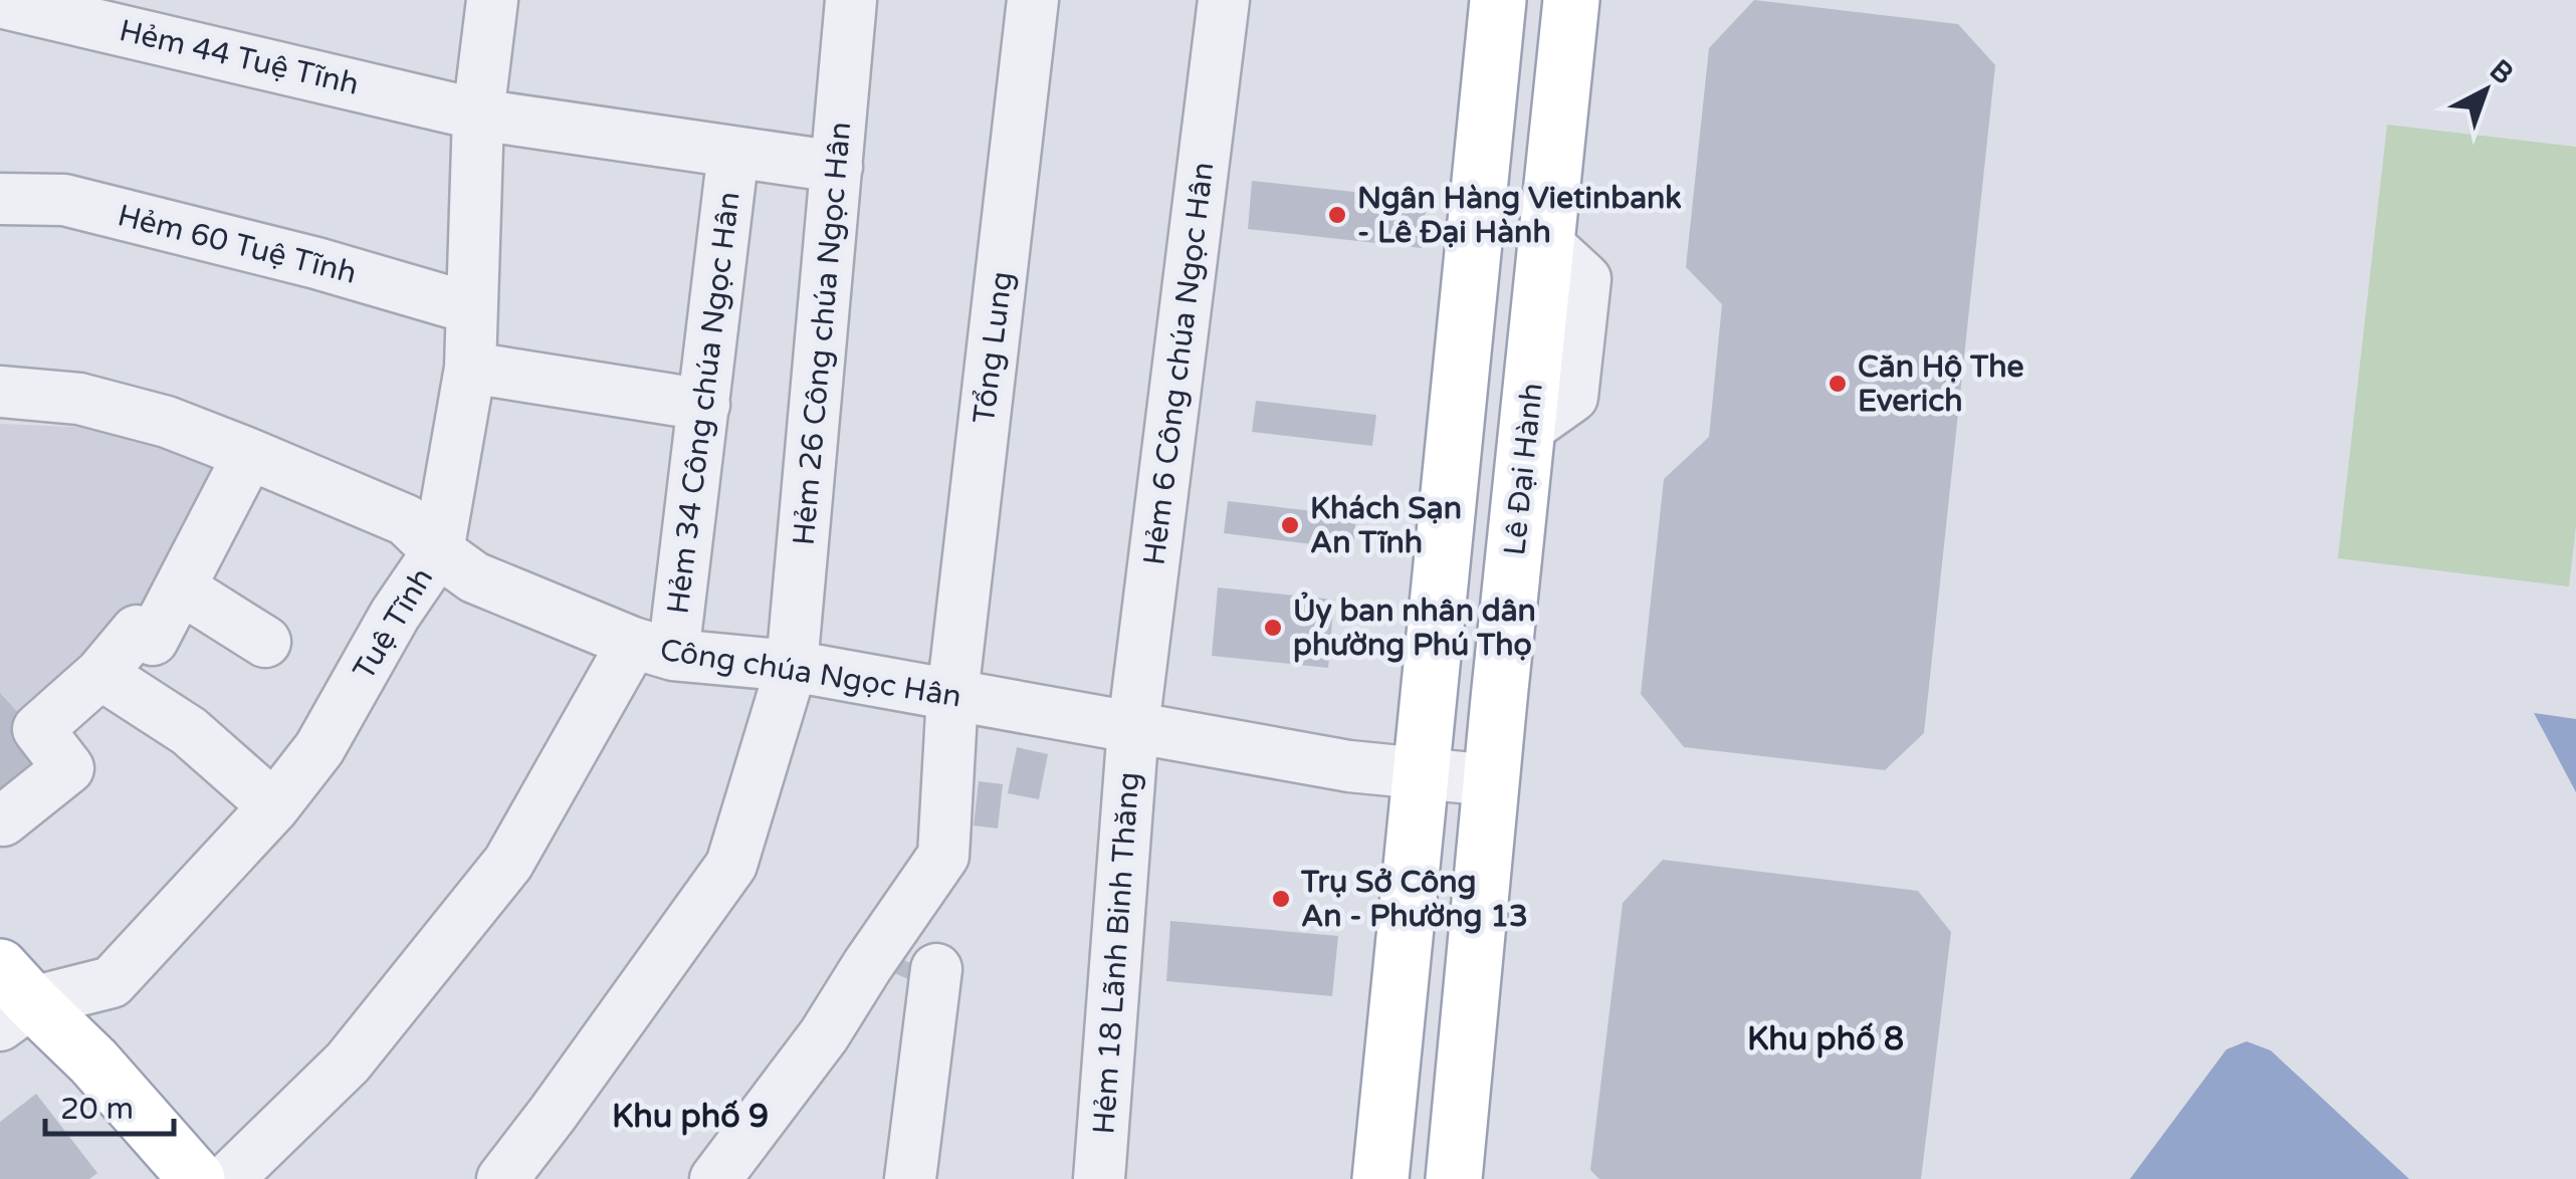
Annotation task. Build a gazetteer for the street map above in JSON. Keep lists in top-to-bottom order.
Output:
{
  "streets": {
    "main road": ["Lê Đại Hành"],
    "street": [
      "Hẻm 44 Tuệ Tĩnh",
      "Hẻm 60 Tuệ Tĩnh",
      "Hẻm 26 Công chúa Ngọc Hân",
      "Tổng Lung",
      "Hẻm 6 Công chúa Ngọc Hân",
      "Hẻm 34 Công chúa Ngọc Hân",
      "Tuệ Tĩnh",
      "Công chúa Ngọc Hân",
      "Hẻm 18 Lãnh Binh Thăng"
    ]
  },
  "crossings": [
    ["Hẻm 44 Tuệ Tĩnh", "Hẻm 26 Công chúa Ngọc Hân"],
    ["Hẻm 44 Tuệ Tĩnh", "Hẻm 34 Công chúa Ngọc Hân"],
    ["Hẻm 44 Tuệ Tĩnh", "Tuệ Tĩnh"],
    ["Hẻm 60 Tuệ Tĩnh", "Tuệ Tĩnh"],
    ["Hẻm 26 Công chúa Ngọc Hân", "Công chúa Ngọc Hân"],
    ["Tổng Lung", "Công chúa Ngọc Hân"],
    ["Hẻm 6 Công chúa Ngọc Hân", "Công chúa Ngọc Hân"],
    ["Hẻm 6 Công chúa Ngọc Hân", "Hẻm 18 Lãnh Binh Thăng"],
    ["Hẻm 34 Công chúa Ngọc Hân", "Công chúa Ngọc Hân"],
    ["Lê Đại Hành", "Công chúa Ngọc Hân"],
    ["Tuệ Tĩnh", "Công chúa Ngọc Hân"],
    ["Công chúa Ngọc Hân", "Hẻm 18 Lãnh Binh Thăng"]
  ],
  "districts": ["Khu phố 8", "Khu phố 9"],
  "places": [
    "Ngân Hàng Vietinbank - Lê Đại Hành",
    "Căn Hộ The Everich",
    "Khách Sạn An Tĩnh",
    "Ủy ban nhân dân phường Phú Thọ",
    "Trụ Sở Công An - Phường 13"
  ],
  "scale_bar": "20 m",
  "north": "top right"
}
